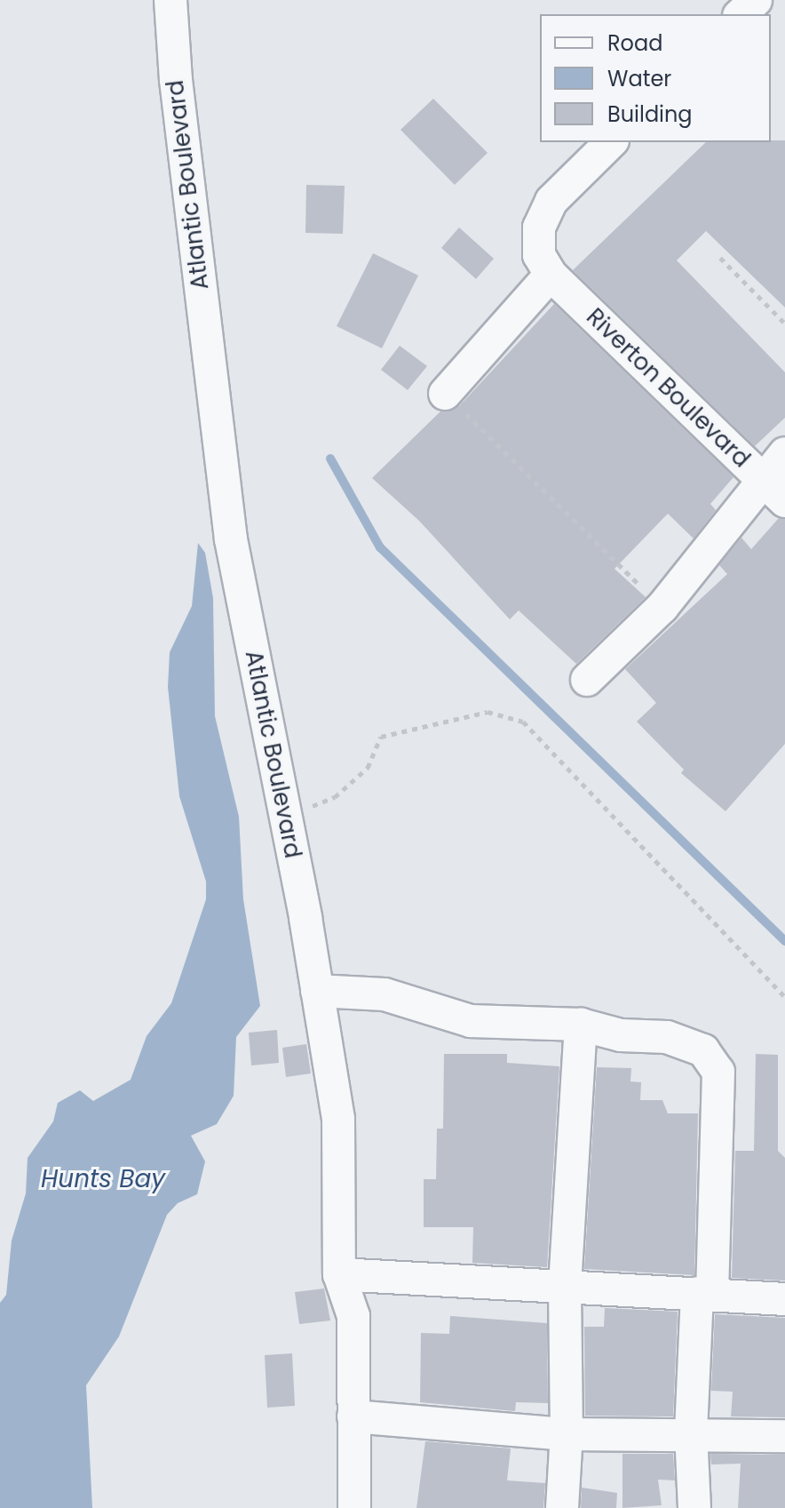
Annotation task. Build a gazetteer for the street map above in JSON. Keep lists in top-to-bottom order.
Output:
{
  "streets": {
    "street": ["Atlantic Boulevard", "Riverton Boulevard"]
  },
  "water": ["Hunts Bay"],
  "legend": ["Road", "Water", "Building"]
}
